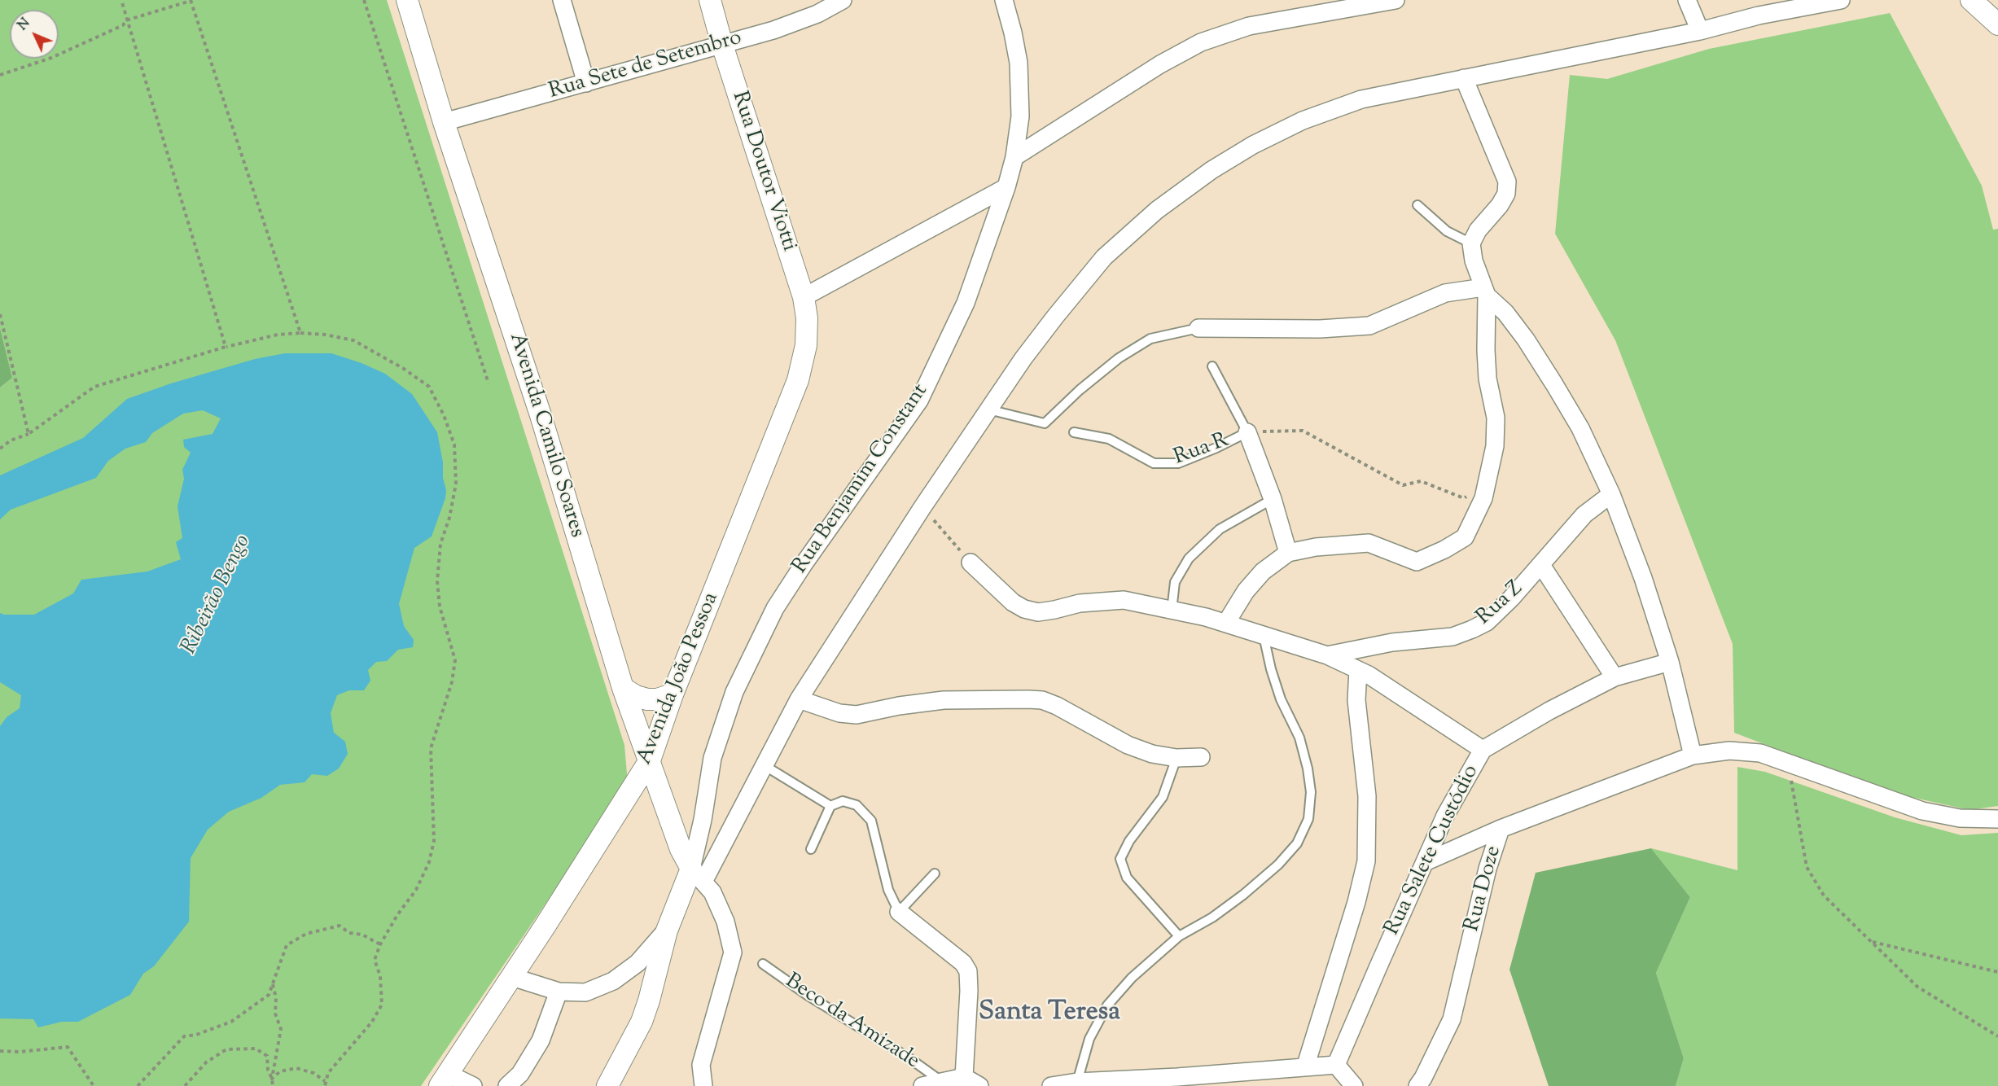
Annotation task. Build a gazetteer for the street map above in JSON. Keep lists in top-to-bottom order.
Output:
{
  "streets": {
    "street": [
      "Rua Sete de Setembro",
      "Rua Doutor Viotti",
      "Avenida Camilo Soares",
      "Rua Benjamim Constant",
      "Rua Z",
      "Avenida João Pessoa",
      "Rua Salete Custódio",
      "Rua Doze"
    ],
    "lane": ["Rua R", "Beco da Amizade"]
  },
  "crossings": [
    ["Rua Sete de Setembro", "Rua Doutor Viotti"],
    ["Rua Sete de Setembro", "Avenida Camilo Soares"],
    ["Rua Doutor Viotti", "Avenida João Pessoa"],
    ["Avenida Camilo Soares", "Rua Benjamim Constant"],
    ["Avenida Camilo Soares", "Avenida João Pessoa"]
  ],
  "districts": ["Santa Teresa"],
  "water": ["Ribeirão Bengo"],
  "north": "top left"
}
